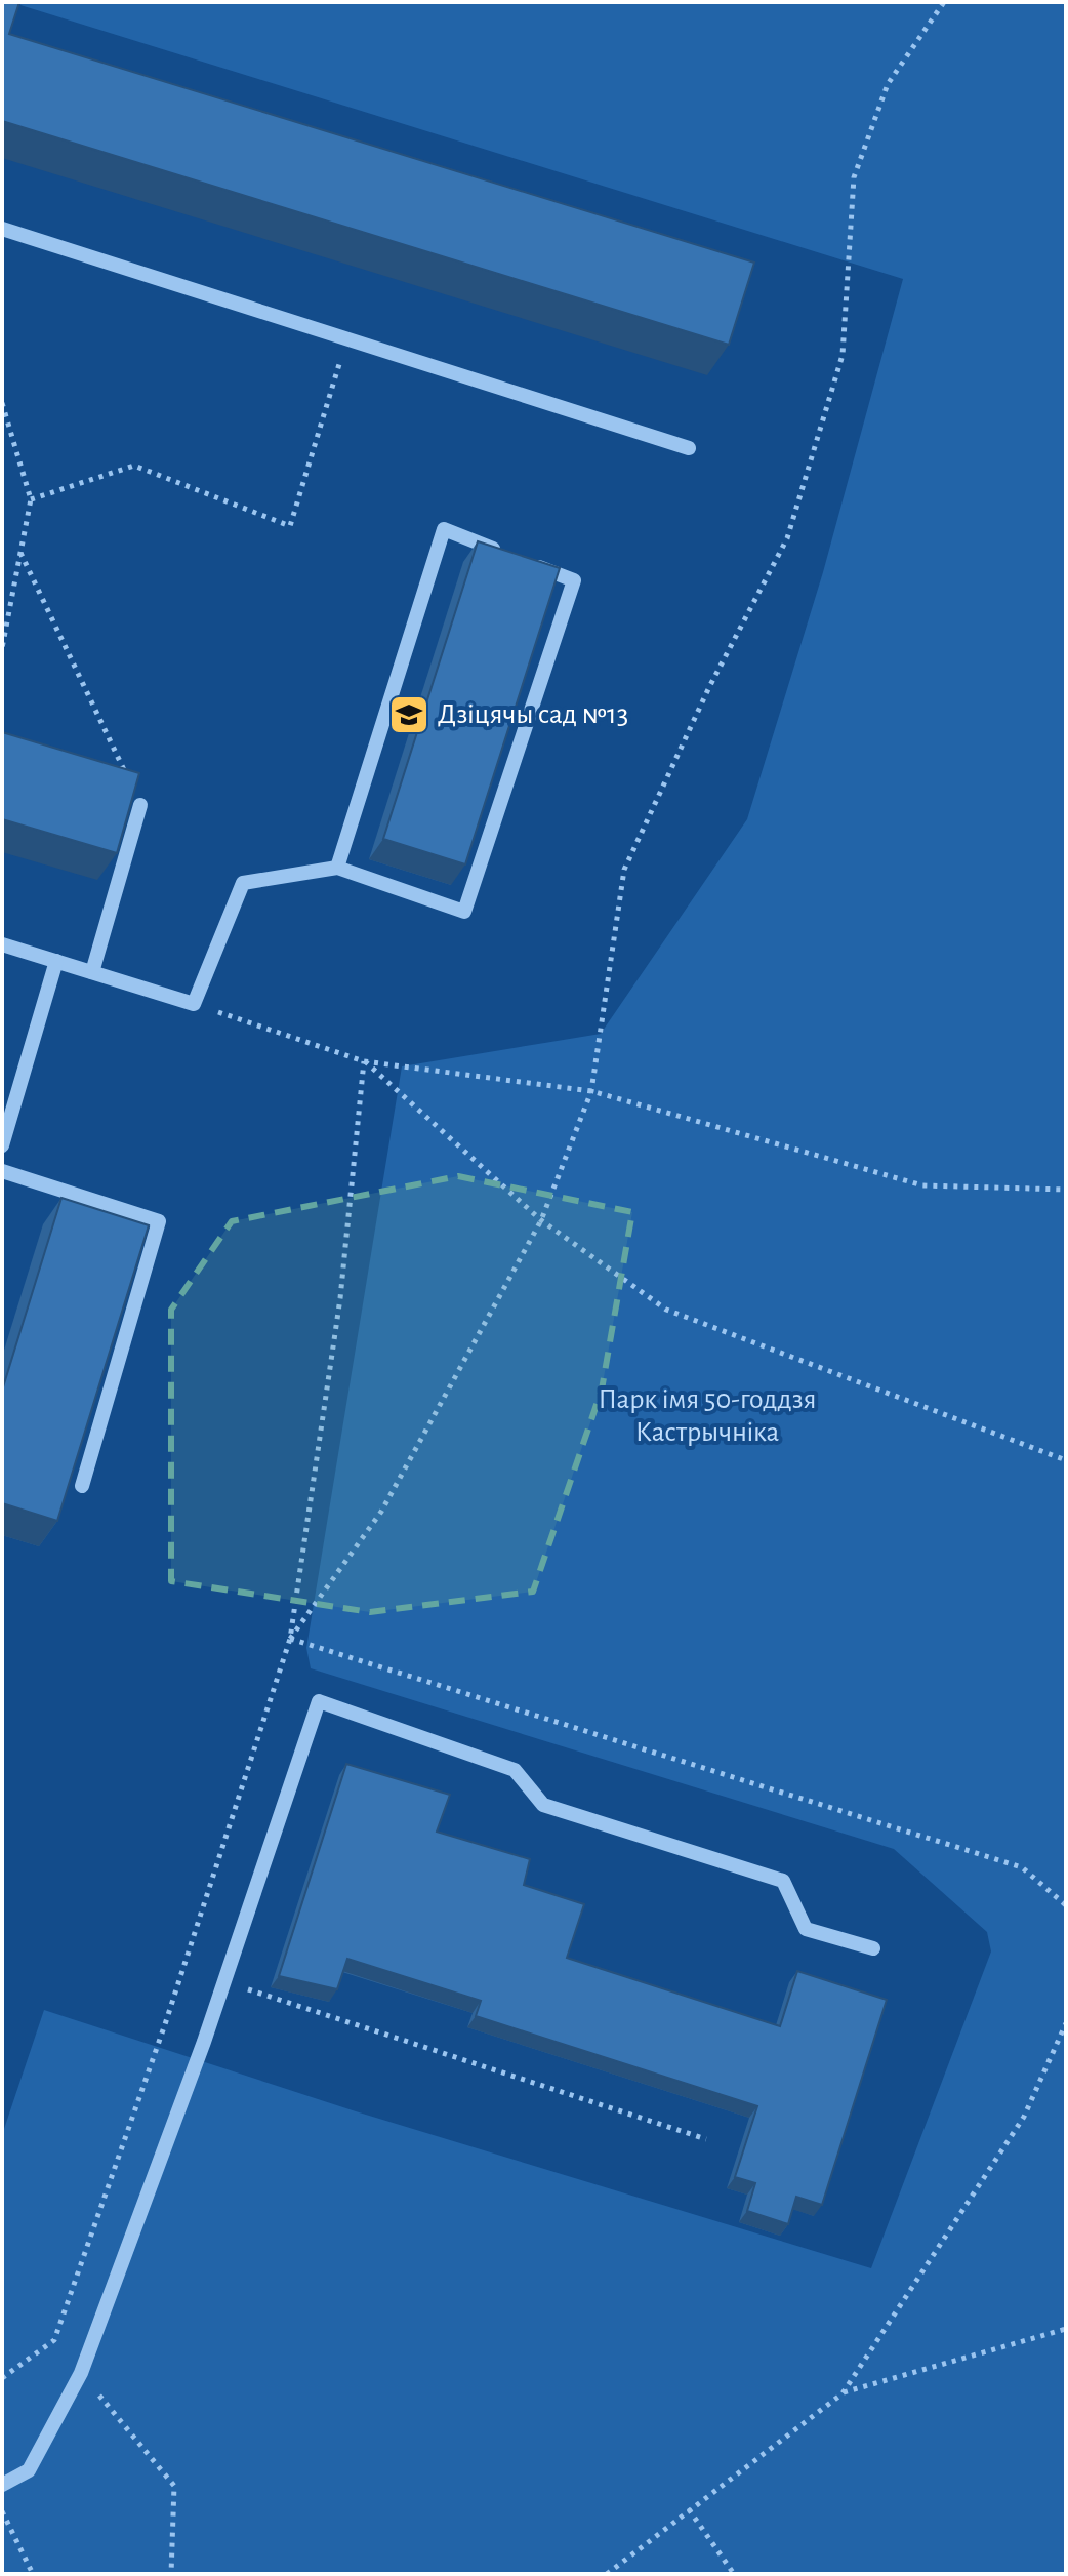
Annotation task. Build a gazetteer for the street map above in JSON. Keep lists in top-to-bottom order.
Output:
{
  "parks": ["Парк імя 50-годдзя Кастрычніка"],
  "places": {
    "school or university": ["Дзіцячы сад №13"]
  }
}
